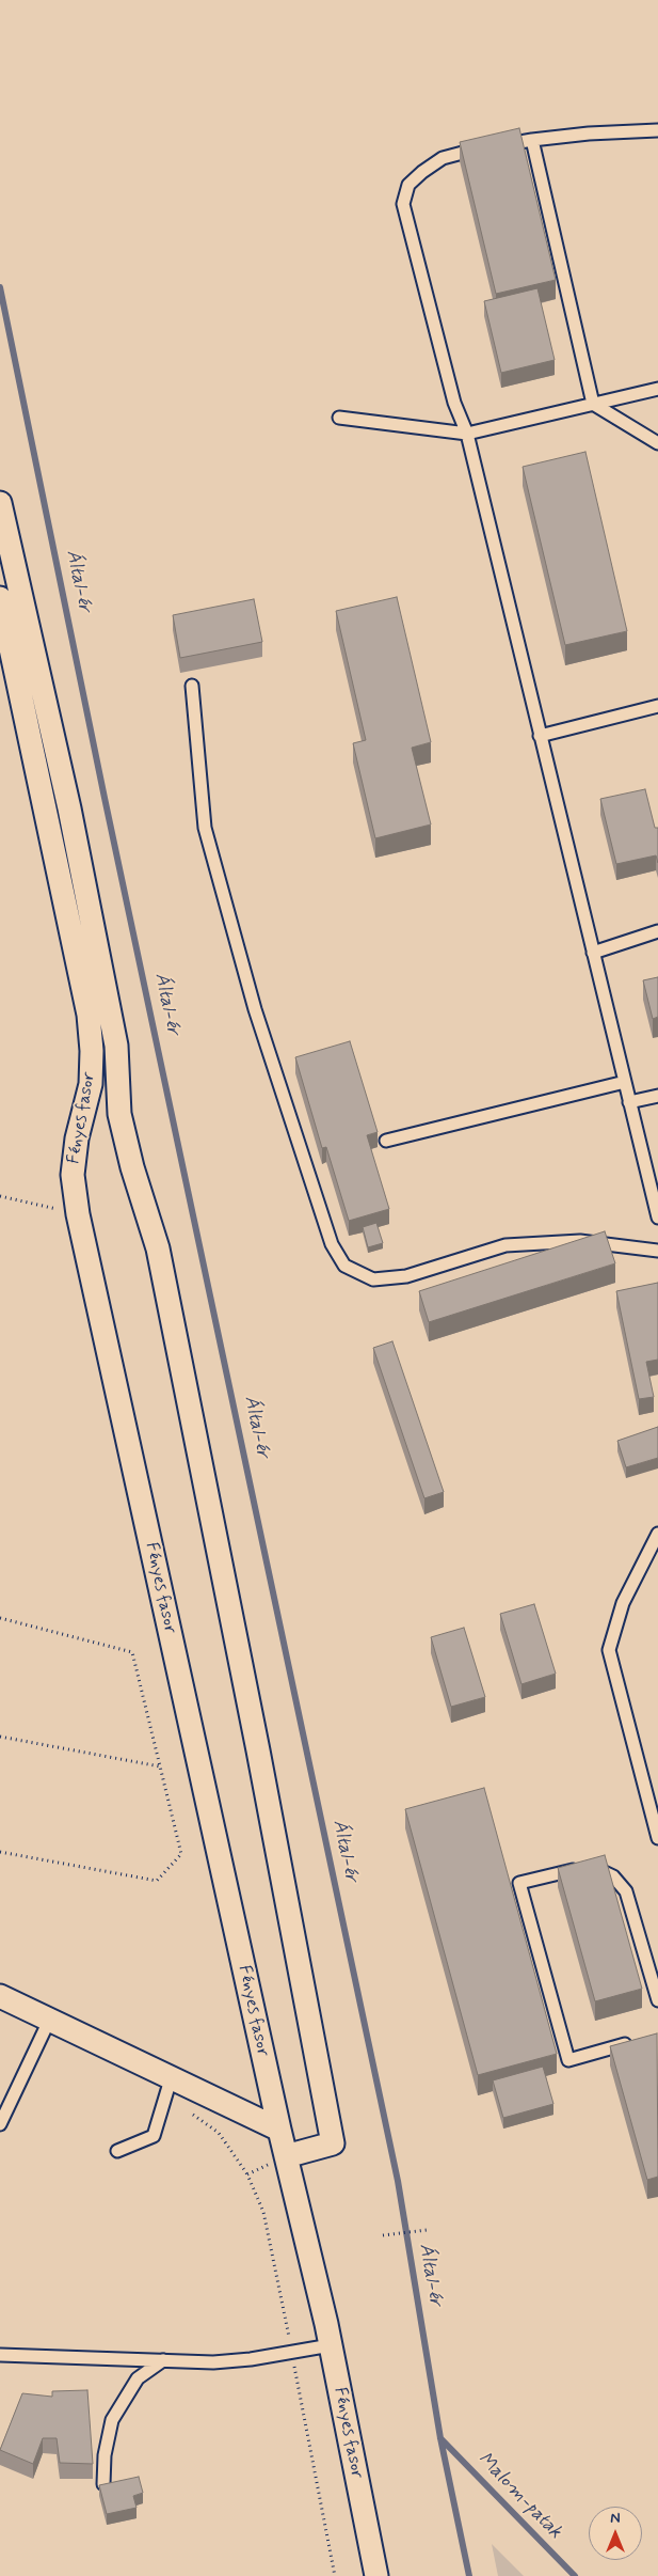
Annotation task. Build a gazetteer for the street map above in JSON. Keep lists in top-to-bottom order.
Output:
{
  "streets": {
    "street": ["Fényes fasor"]
  },
  "water": ["Által-ér", "Malom-patak"],
  "north": "top"
}
